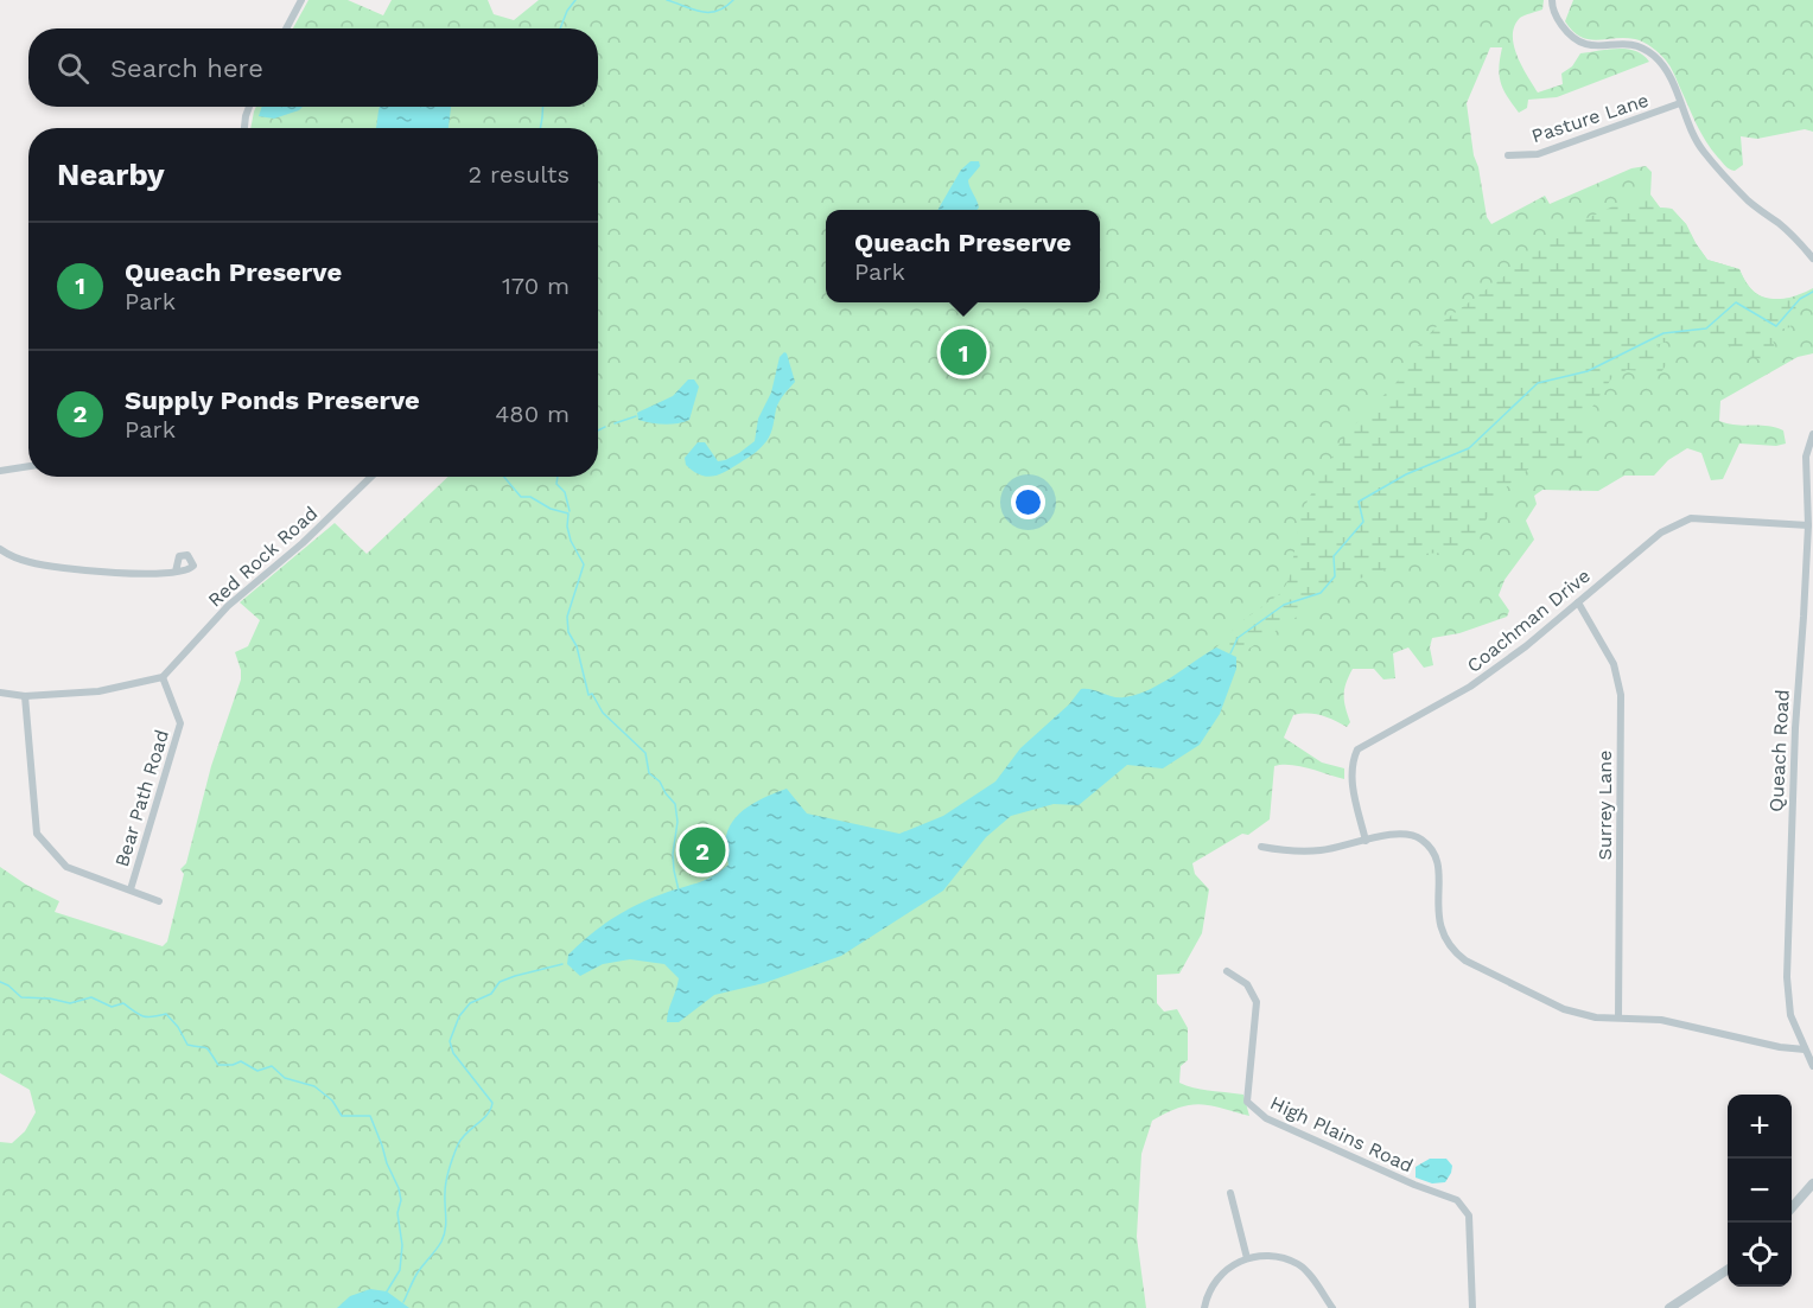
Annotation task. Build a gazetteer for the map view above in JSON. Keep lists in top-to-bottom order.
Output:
{
  "streets": {
    "street": [
      "Pasture Lane",
      "Red Rock Road",
      "Coachman Drive",
      "Queach Road",
      "Bear Path Road",
      "Surrey Lane",
      "High Plains Road"
    ]
  },
  "crossings": [
    ["Red Rock Road", "Bear Path Road"],
    ["Coachman Drive", "Queach Road"],
    ["Coachman Drive", "Surrey Lane"]
  ],
  "page": {
    "search": "Search here",
    "heading": ["Nearby", "2 results"],
    "popup": ["Queach Preserve", "Park"],
    "list": [
      {
        "mark": "1",
        "name": "Queach Preserve",
        "note": "Park",
        "value": "170 m"
      },
      {
        "mark": "2",
        "name": "Supply Ponds Preserve",
        "note": "Park",
        "value": "480 m"
      }
    ],
    "pins": ["1", "2"],
    "map_buttons": ["+", "−"]
  }
}
